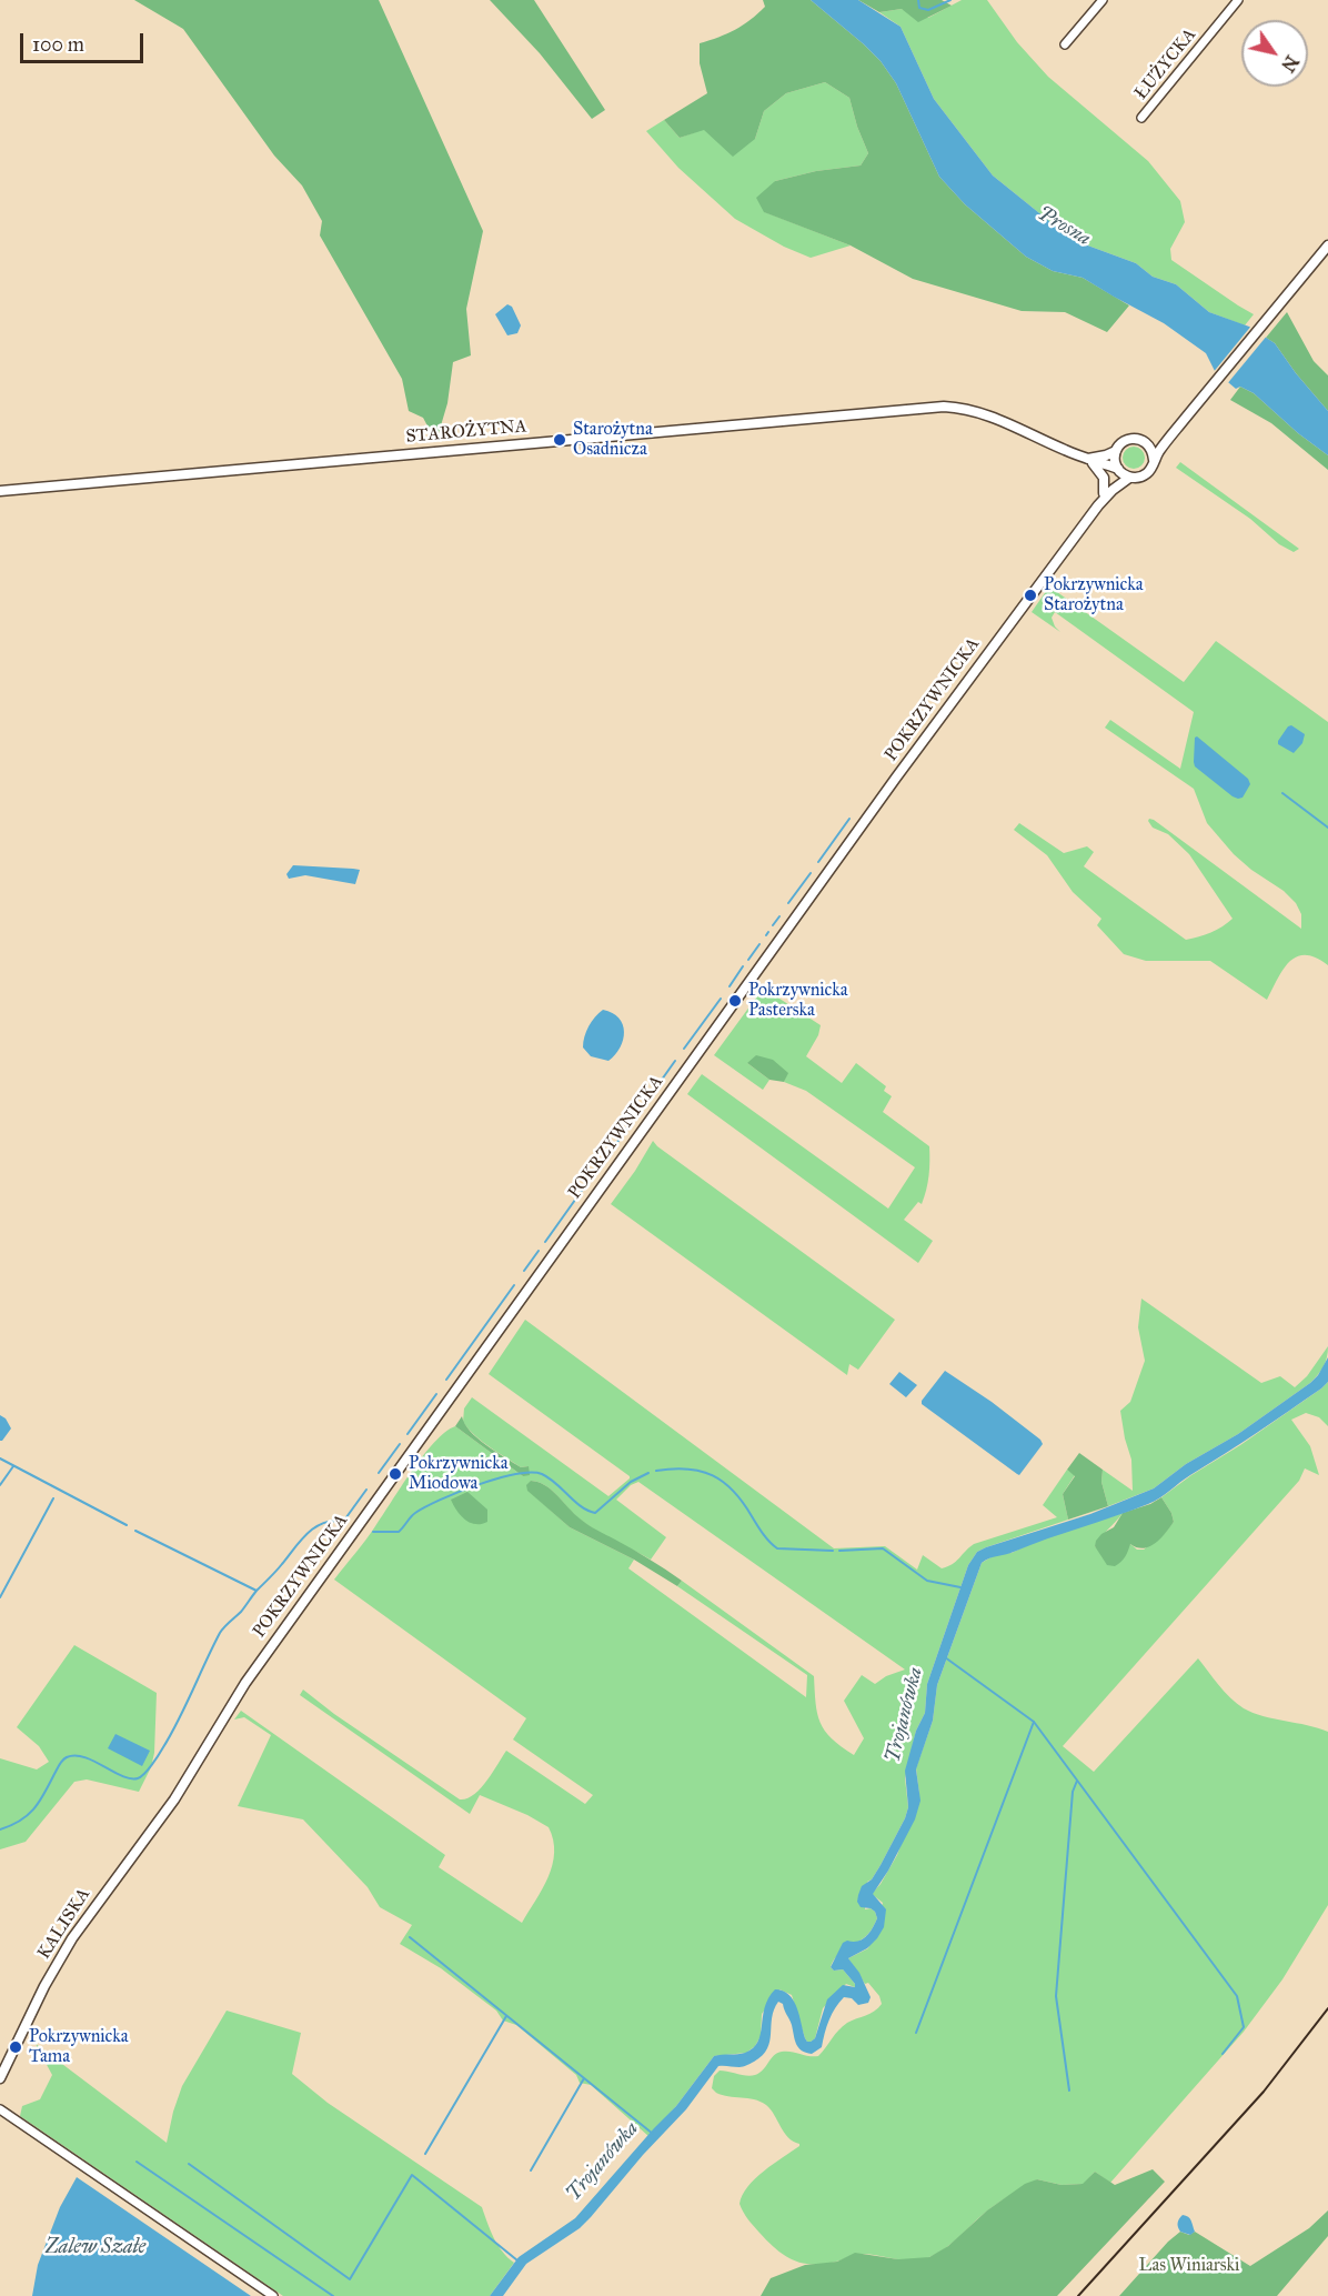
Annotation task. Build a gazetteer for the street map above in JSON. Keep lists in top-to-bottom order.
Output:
{
  "streets": {
    "street": [
      "ŁUŻYCKA",
      "STAROŻYTNA",
      "POKRZYWNICKA",
      "KALISKA"
    ]
  },
  "crossings": [
    ["STAROŻYTNA", "POKRZYWNICKA"],
    ["POKRZYWNICKA", "KALISKA"]
  ],
  "water": ["Prosna", "Trojanówka", "Zalew Szałe"],
  "parks": ["Las Winiarski"],
  "places": [
    "Starożytna Osadnicza",
    "Pokrzywnicka Starożytna",
    "Pokrzywnicka Pasterska",
    "Pokrzywnicka Miodowa",
    "Pokrzywnicka Tama"
  ],
  "scale_bar": "100 m",
  "north": "bottom right"
}
